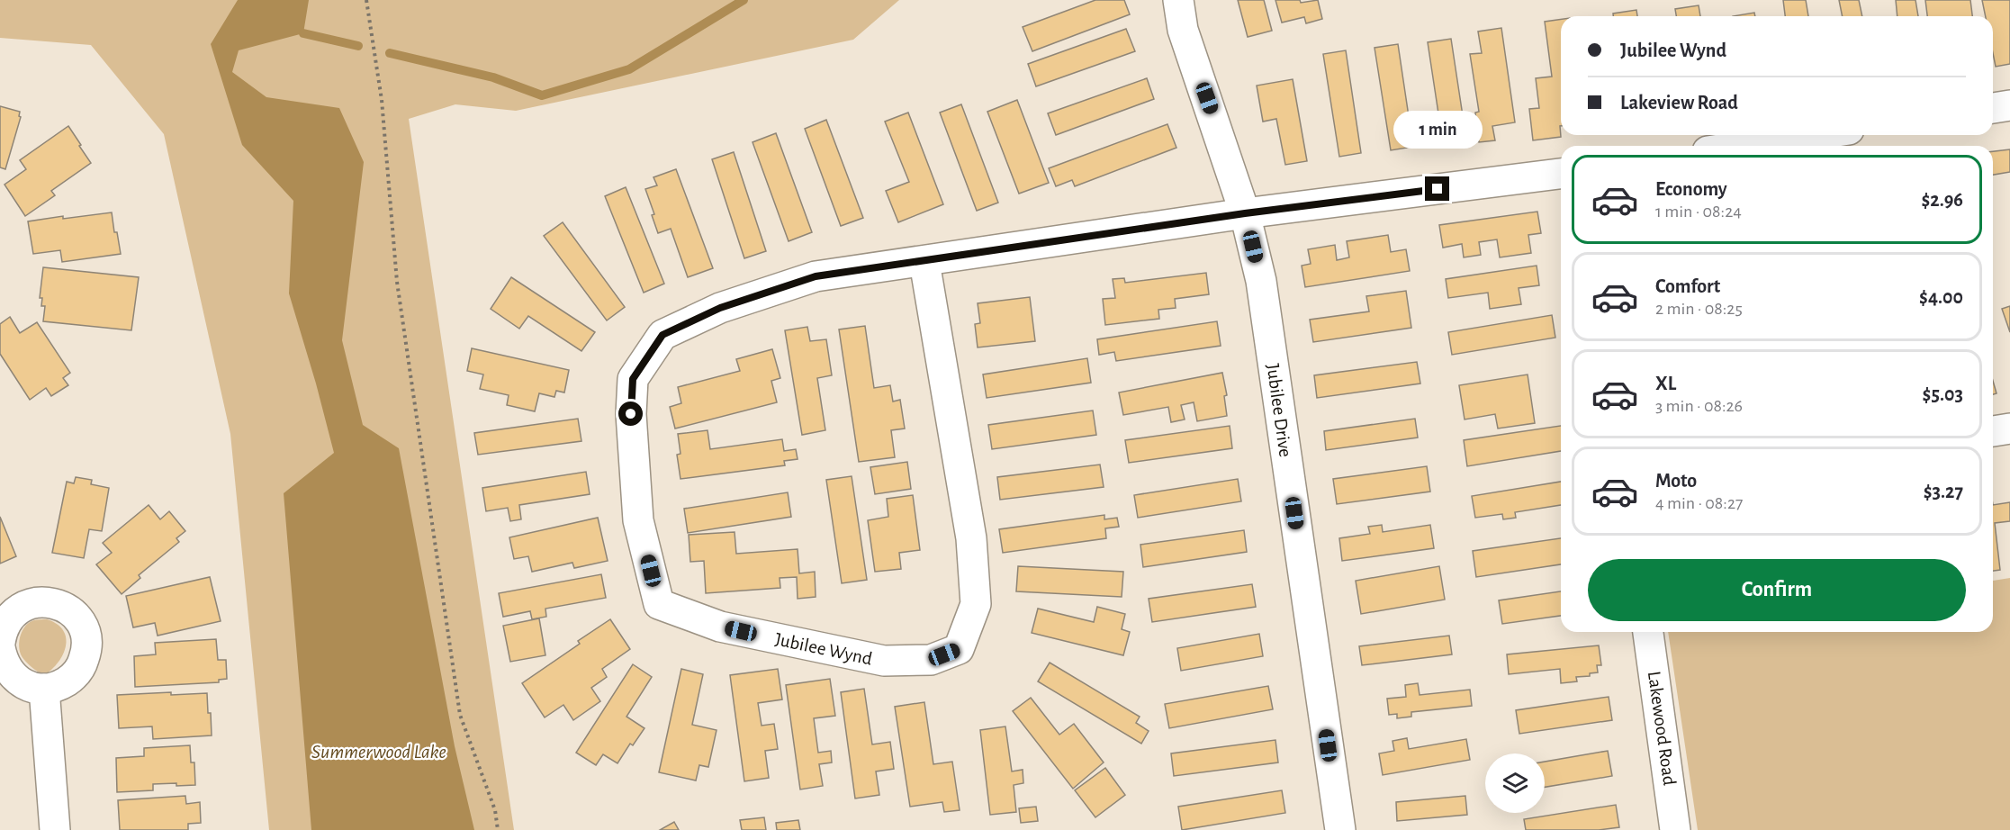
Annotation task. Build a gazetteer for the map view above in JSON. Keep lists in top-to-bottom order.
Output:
{
  "streets": {
    "street": ["Jubilee Drive", "Jubilee Wynd", "Lakewood Road"]
  },
  "crossings": [
    ["Jubilee Drive", "Jubilee Wynd"]
  ],
  "water": ["Summerwood Lake"],
  "page": {
    "banner": ["Jubilee Wynd", "Lakeview Road"],
    "bubble": "1 min",
    "list": [
      {
        "name": "Economy",
        "note": "1 min · 08:24",
        "value": "$2.96"
      },
      {
        "name": "Comfort",
        "note": "2 min · 08:25",
        "value": "$4.00"
      },
      {
        "name": "XL",
        "note": "3 min · 08:26",
        "value": "$5.03"
      },
      {
        "name": "Moto",
        "note": "4 min · 08:27",
        "value": "$3.27"
      }
    ],
    "buttons": "Confirm"
  }
}
